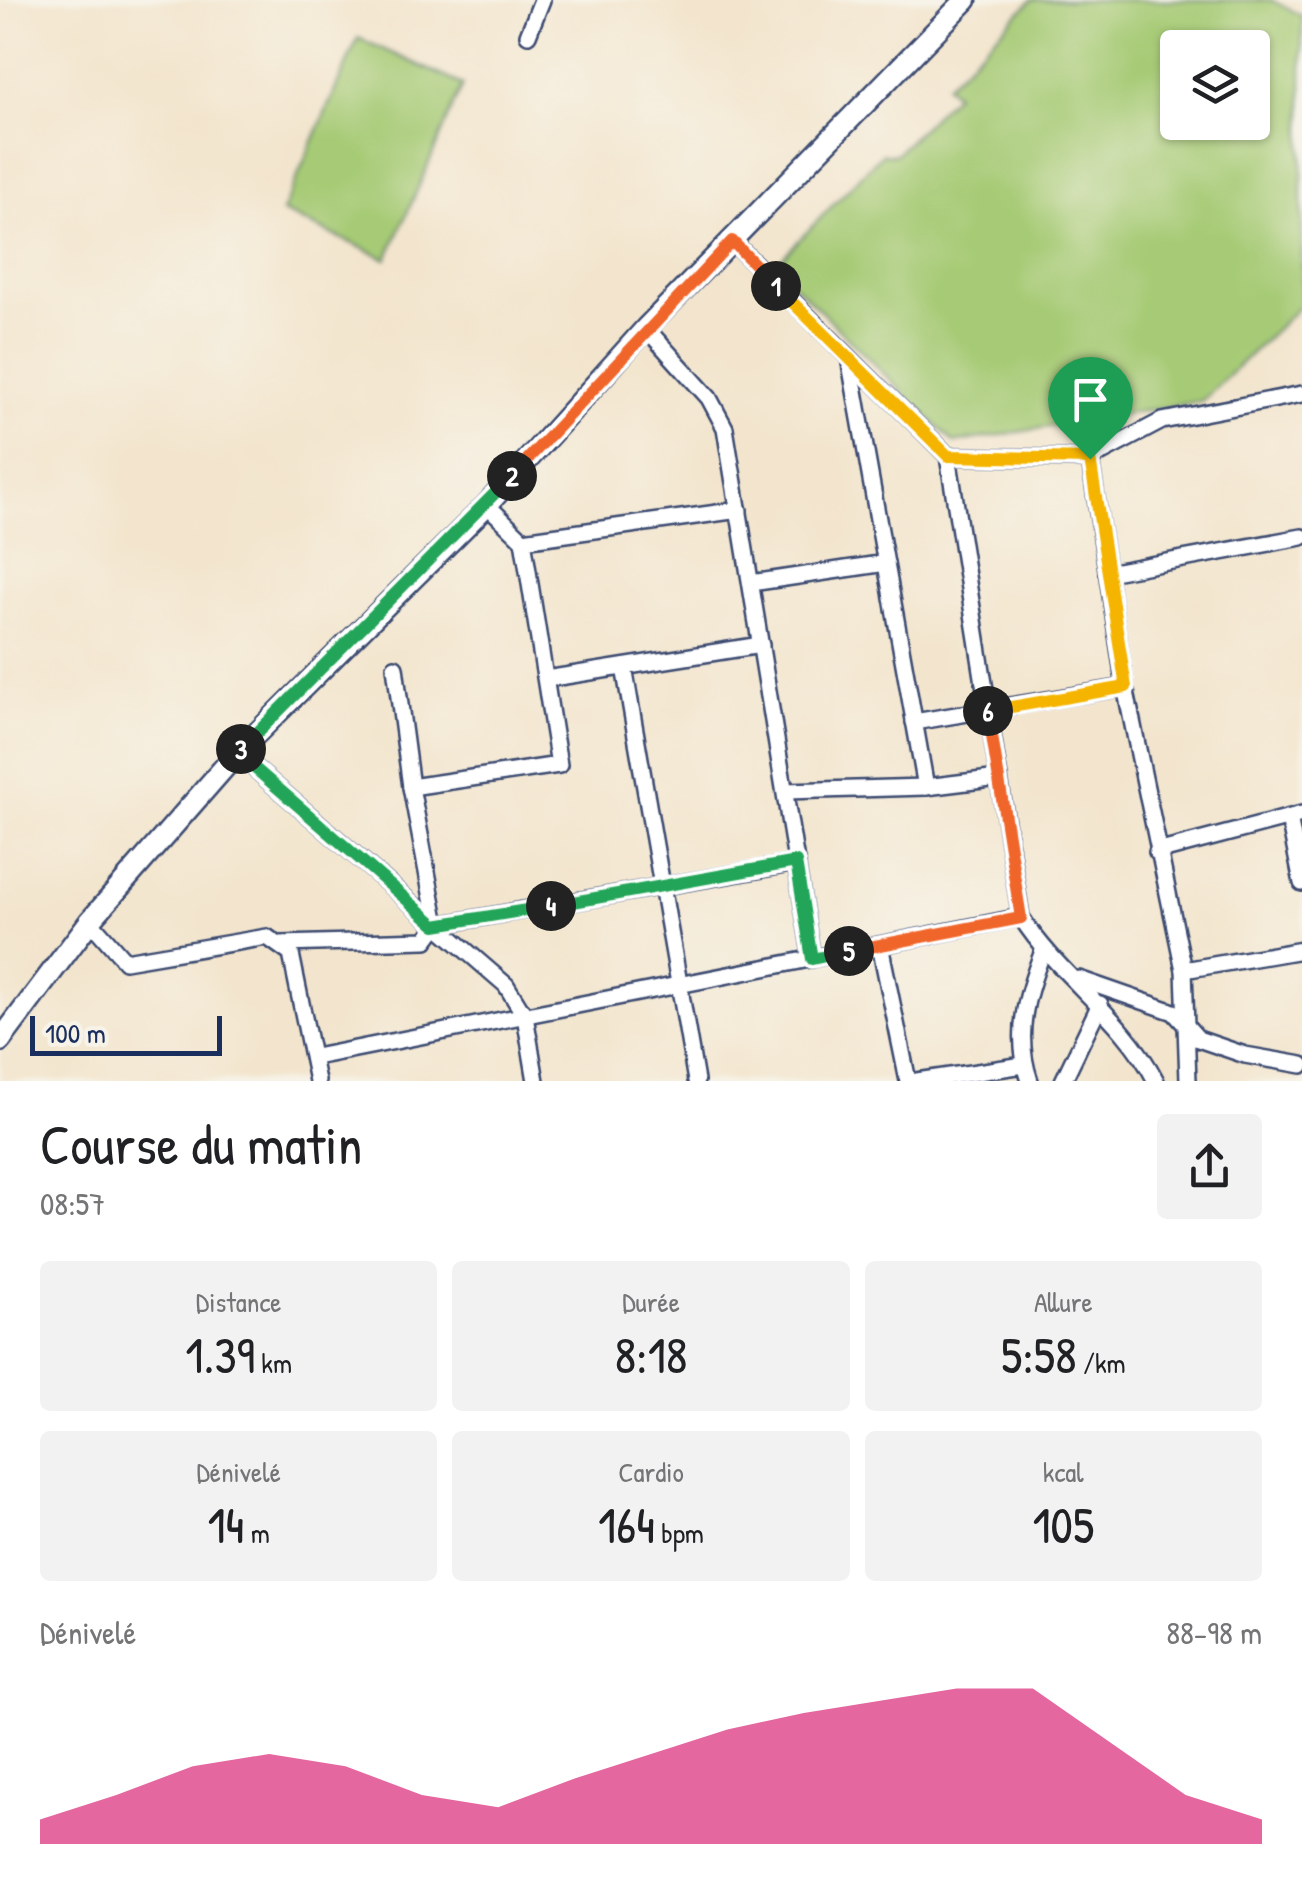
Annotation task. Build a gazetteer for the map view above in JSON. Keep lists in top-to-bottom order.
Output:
{
  "scale_bar": "100 m",
  "page": {
    "pins": [
      "1",
      "2",
      "6",
      "3",
      "4",
      "5"
    ],
    "scale": "100 m",
    "heading": ["Course du matin", "08:57"],
    "stats": [
      ["Distance", "1.39 km"],
      ["Durée", "8:18"],
      ["Allure", "5:58 /km"],
      ["Dénivelé", "14 m"],
      ["Cardio", "164 bpm"],
      ["kcal", "105"]
    ],
    "chart": ["Dénivelé", "88–98 m"]
  }
}
